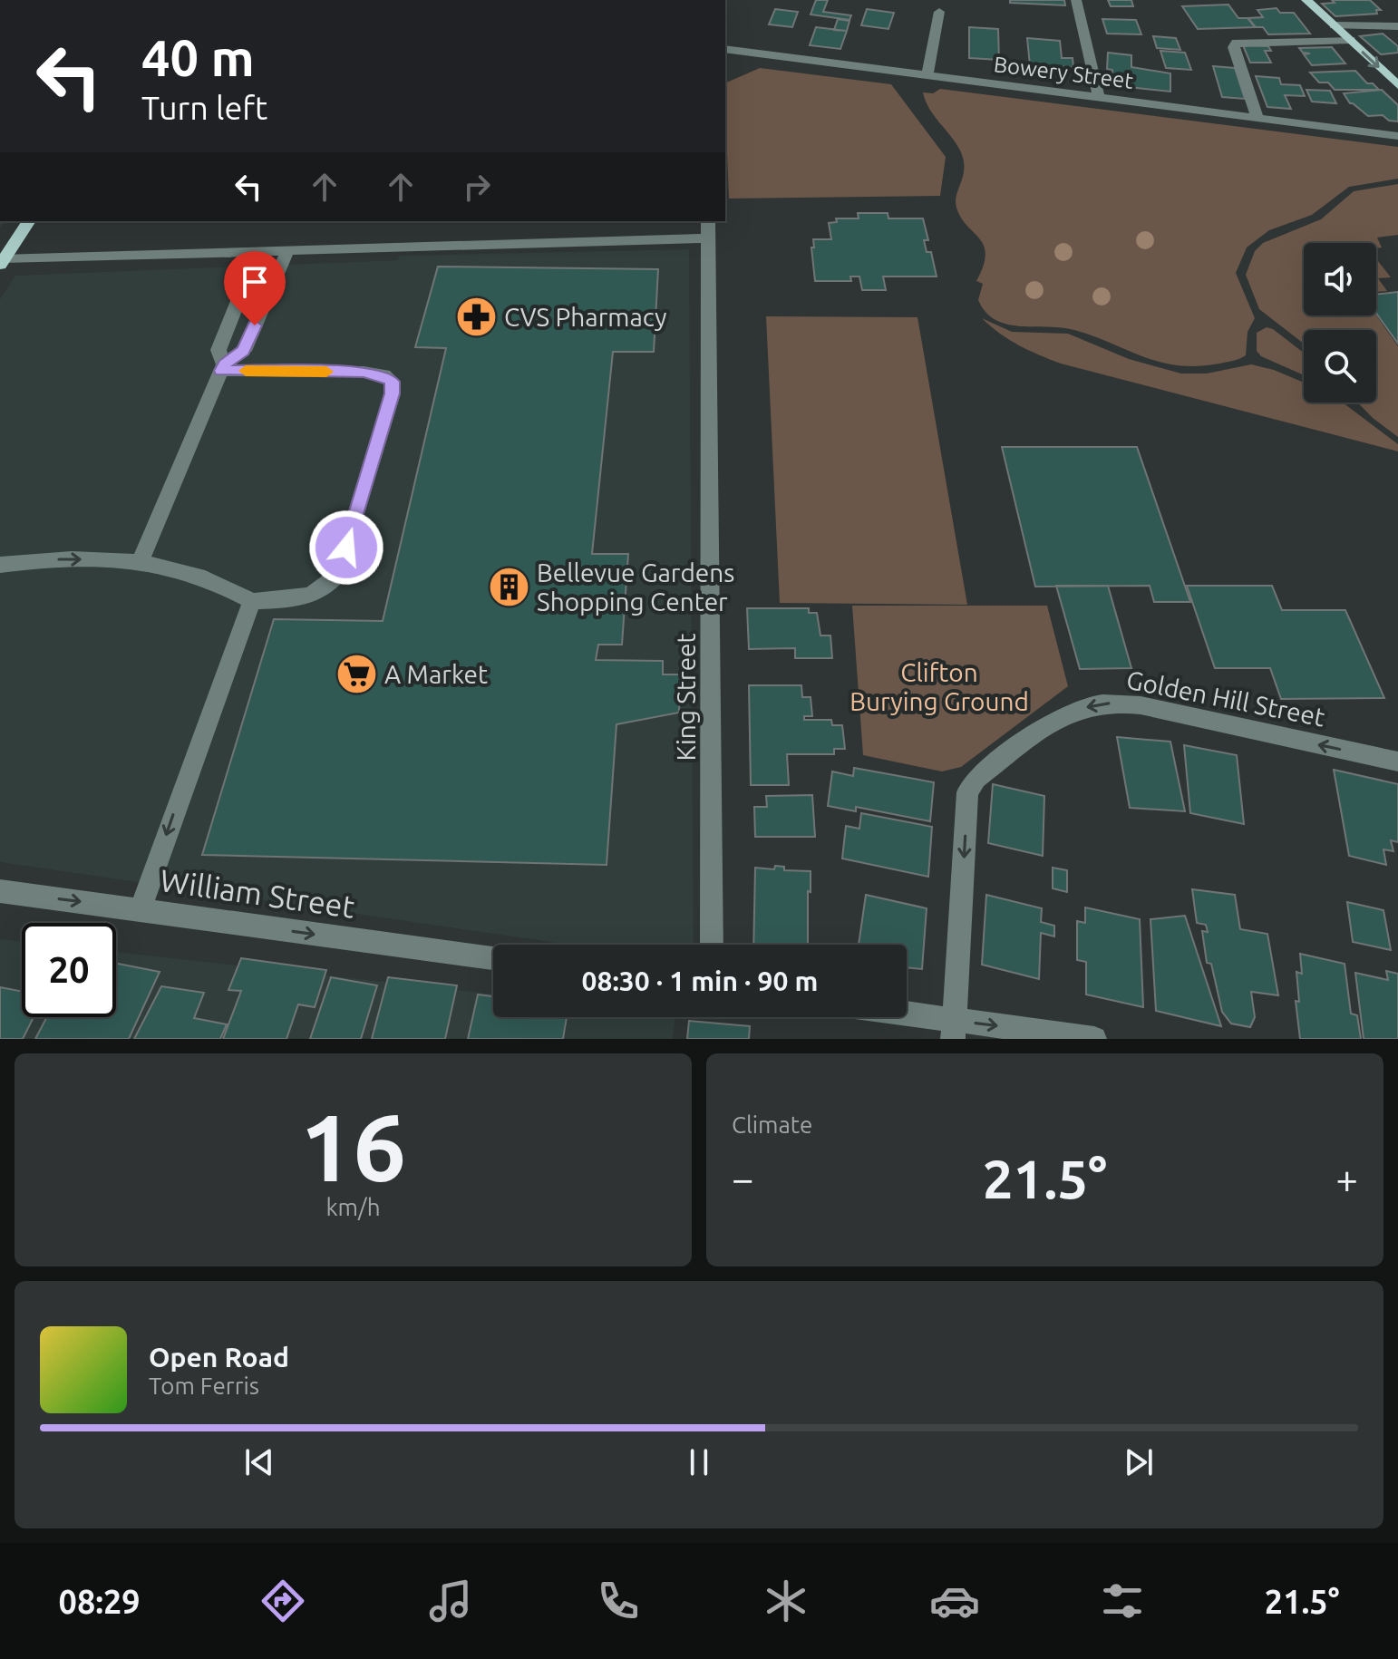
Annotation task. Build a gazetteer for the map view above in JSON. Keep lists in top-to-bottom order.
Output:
{
  "streets": {
    "street": [
      "Bowery Street",
      "King Street",
      "Golden Hill Street",
      "William Street"
    ]
  },
  "one_way": ["William Street"],
  "parks": ["Clifton Burying Ground"],
  "places": {
    "pharmacy": ["CVS Pharmacy"],
    "building": ["Bellevue Gardens Shopping Center"],
    "supermarket": ["A Market"]
  },
  "page": {
    "turn": ["40 m", "Turn left"],
    "limit": "20",
    "trip": "08:30 · 1 min · 90 m",
    "tile": [
      ["16", "km/h"],
      "Climate"
    ],
    "heat": ["−", "21.5°", "+"],
    "song": ["Open Road", "Tom Ferris"],
    "tabs": ["08:29", "21.5°"]
  }
}
